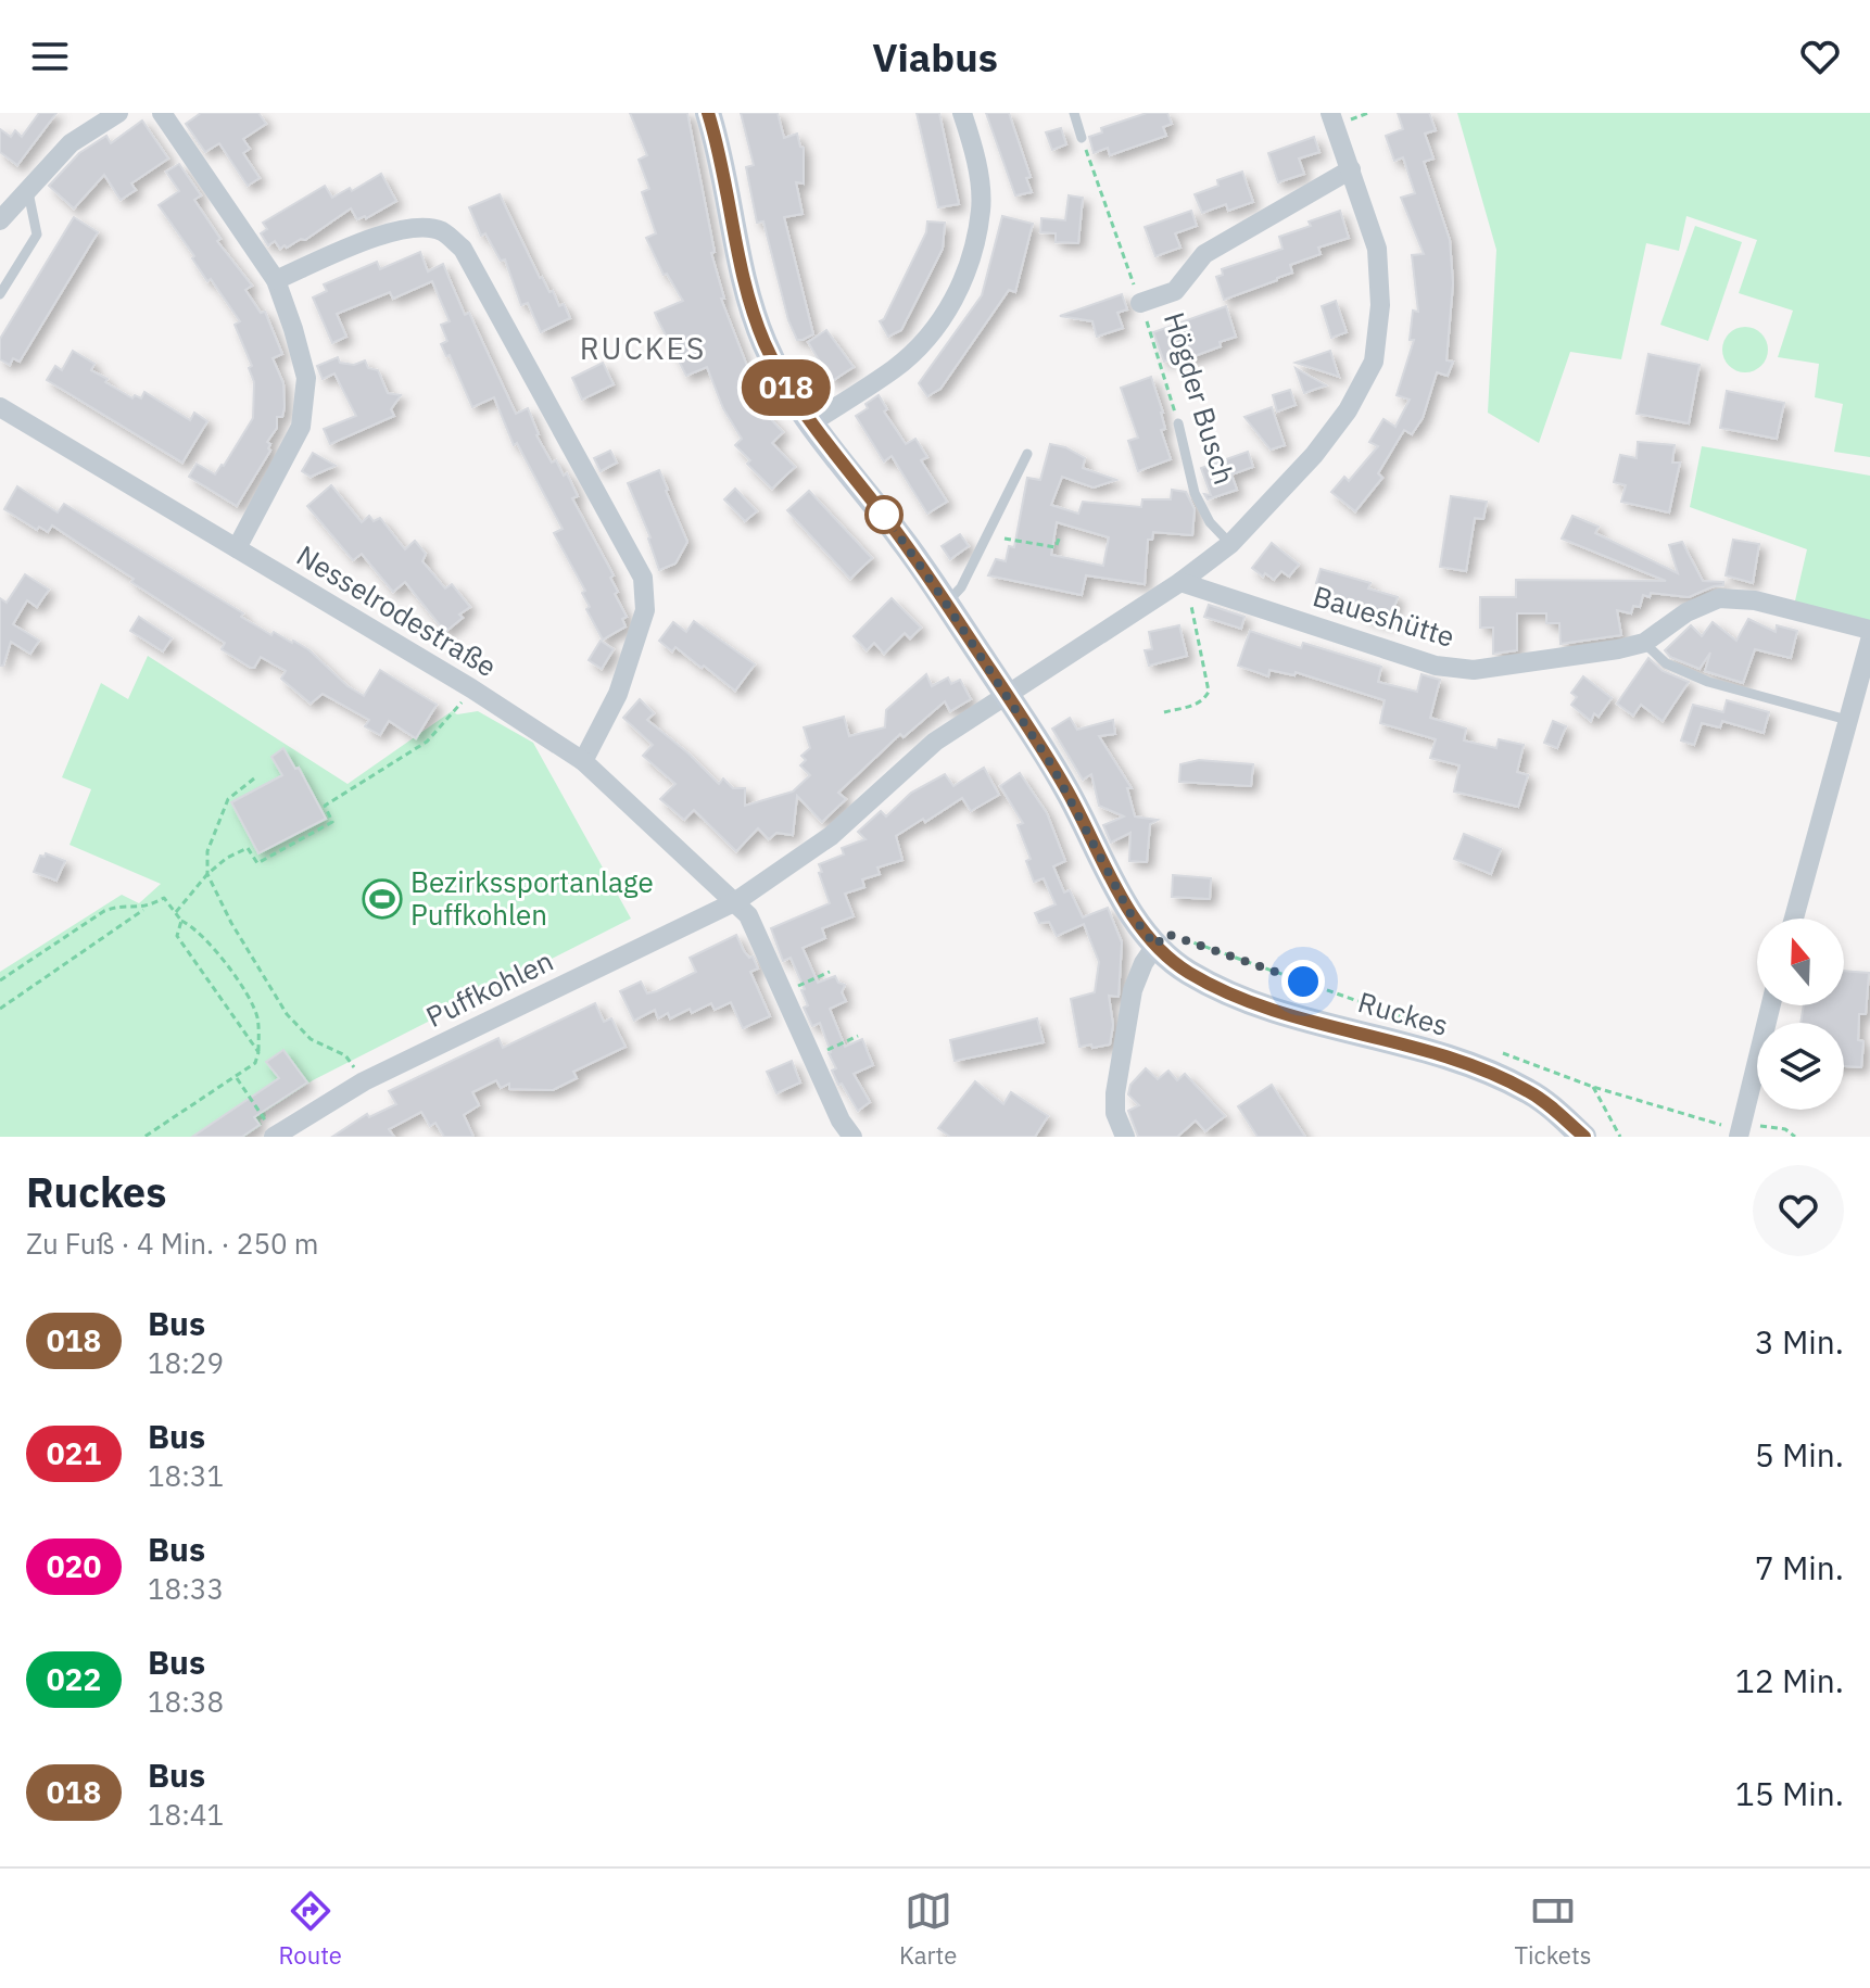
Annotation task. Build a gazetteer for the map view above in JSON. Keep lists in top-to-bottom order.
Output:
{
  "streets": {
    "main road": ["Ruckes"],
    "street": [
      "Högder Busch",
      "Nesselrodestraße",
      "Baueshütte",
      "Puffkohlen"
    ]
  },
  "crossings": [
    ["Nesselrodestraße", "Puffkohlen"],
    ["Puffkohlen", "Ruckes"]
  ],
  "districts": ["RUCKES"],
  "places": {
    "sports": ["Bezirkssportanlage Puffkohlen"]
  },
  "lines": ["bus line 018"],
  "north": "top",
  "page": {
    "header": "Viabus",
    "on_map": "018",
    "heading": ["Ruckes", "Zu Fuß · 4 Min. · 250 m"],
    "list": [
      {
        "mark": "018",
        "name": "Bus",
        "note": "18:29",
        "value": "3 Min."
      },
      {
        "mark": "021",
        "name": "Bus",
        "note": "18:31",
        "value": "5 Min."
      },
      {
        "mark": "020",
        "name": "Bus",
        "note": "18:33",
        "value": "7 Min."
      },
      {
        "mark": "022",
        "name": "Bus",
        "note": "18:38",
        "value": "12 Min."
      },
      {
        "mark": "018",
        "name": "Bus",
        "note": "18:41",
        "value": "15 Min."
      }
    ],
    "tabs": ["Route", "Karte", "Tickets"]
  }
}
